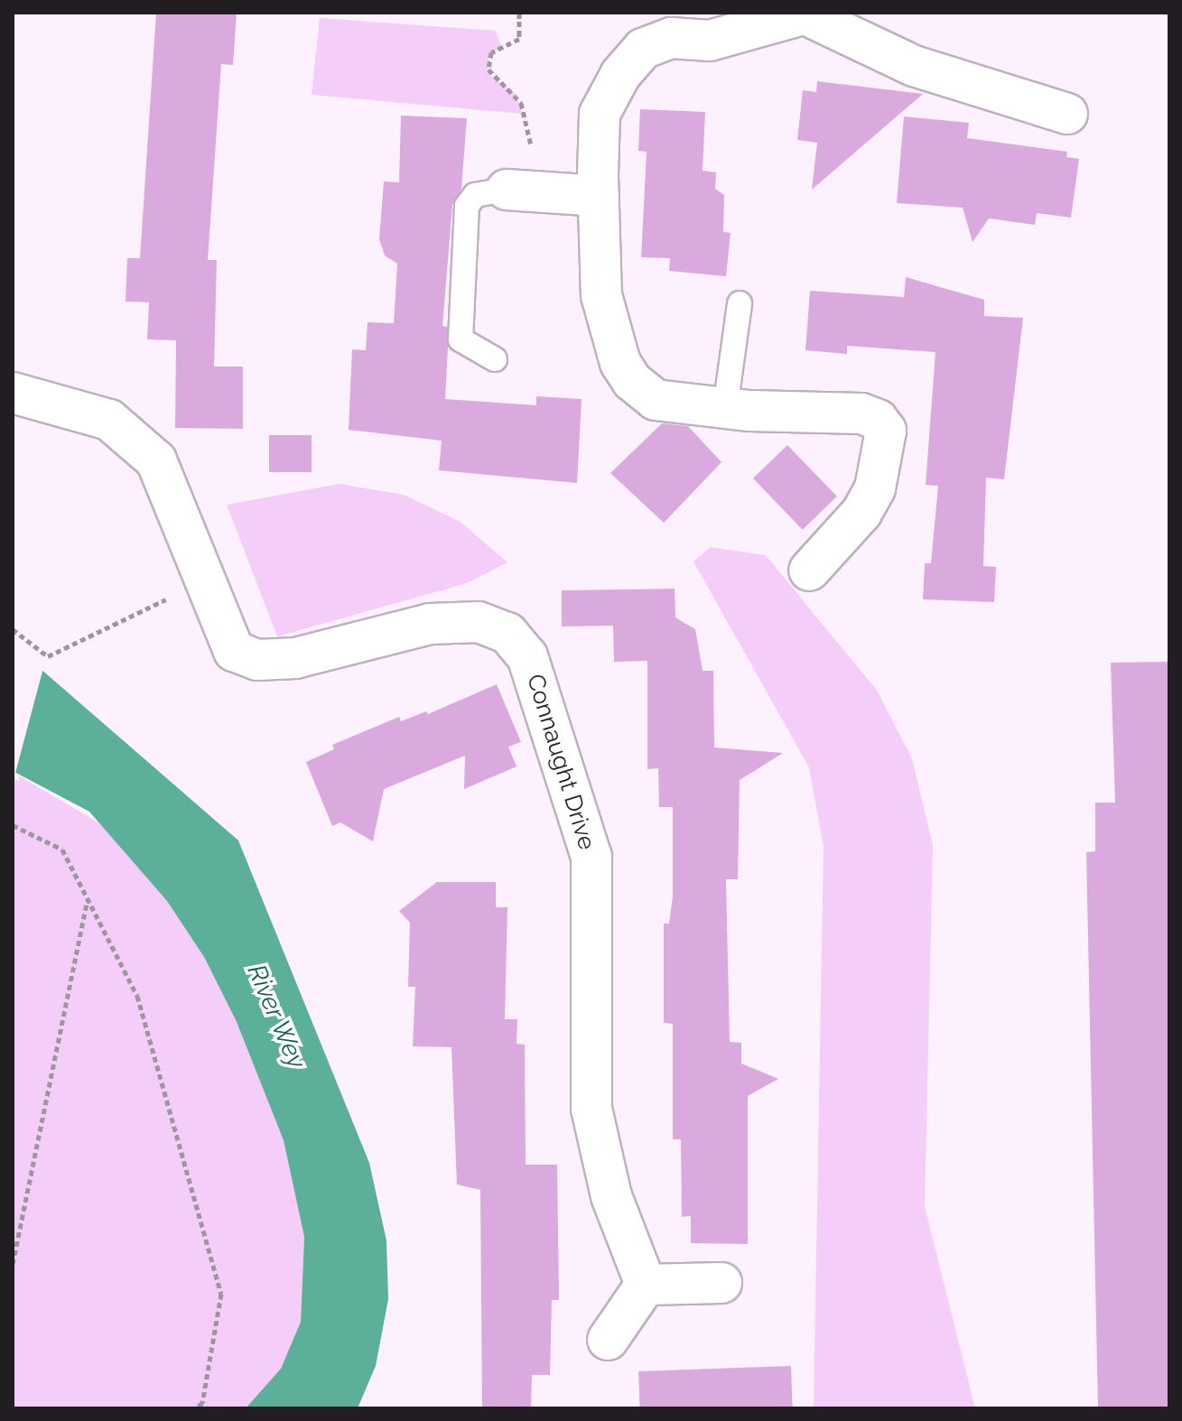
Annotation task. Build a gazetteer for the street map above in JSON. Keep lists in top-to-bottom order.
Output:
{
  "streets": {
    "street": ["Connaught Drive"]
  },
  "water": ["River Wey"]
}
